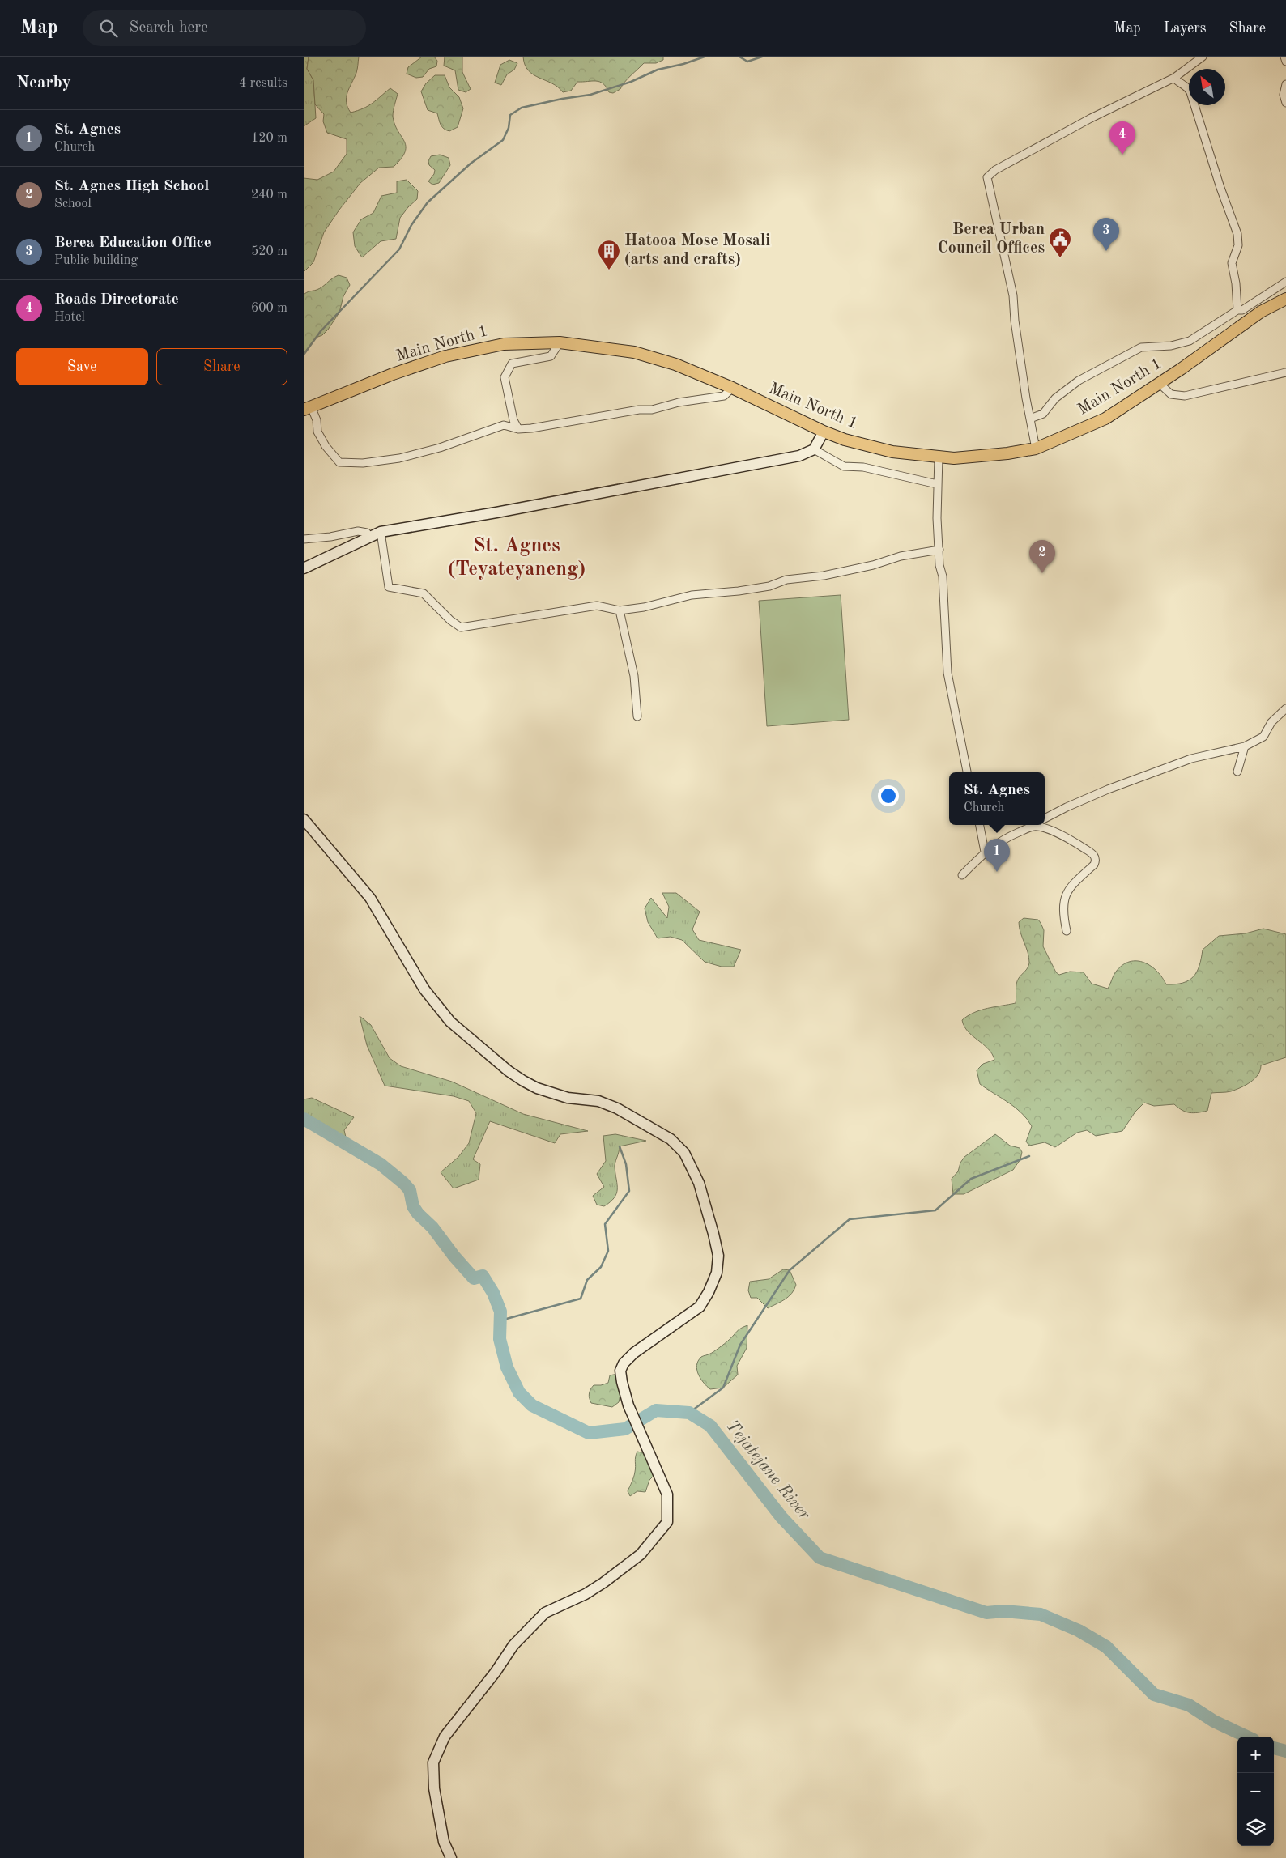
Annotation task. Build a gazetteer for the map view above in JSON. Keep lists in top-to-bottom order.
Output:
{
  "streets": {
    "main road": ["Main North 1"]
  },
  "districts": ["St. Agnes (Teyateyaneng)"],
  "water": ["Tejatejane River"],
  "places": {
    "public building": ["Berea Urban Council Offices"],
    "building": ["Hatooa Mose Mosali (arts and crafts)"]
  },
  "north": "top left",
  "page": {
    "header": "Map",
    "search": "Search here",
    "nav": ["Map", "Layers", "Share"],
    "heading": ["Nearby", "4 results"],
    "list": [
      {
        "mark": "1",
        "name": "St. Agnes",
        "note": "Church",
        "value": "120 m"
      },
      {
        "mark": "2",
        "name": "St. Agnes High School",
        "note": "School",
        "value": "240 m"
      },
      {
        "mark": "3",
        "name": "Berea Education Office",
        "note": "Public building",
        "value": "520 m"
      },
      {
        "mark": "4",
        "name": "Roads Directorate",
        "note": "Hotel",
        "value": "600 m"
      }
    ],
    "pins": [
      "4",
      "3",
      "2",
      "1"
    ],
    "buttons": ["Save", "Share"],
    "popup": ["St. Agnes", "Church"],
    "map_buttons": ["+", "−"]
  }
}
